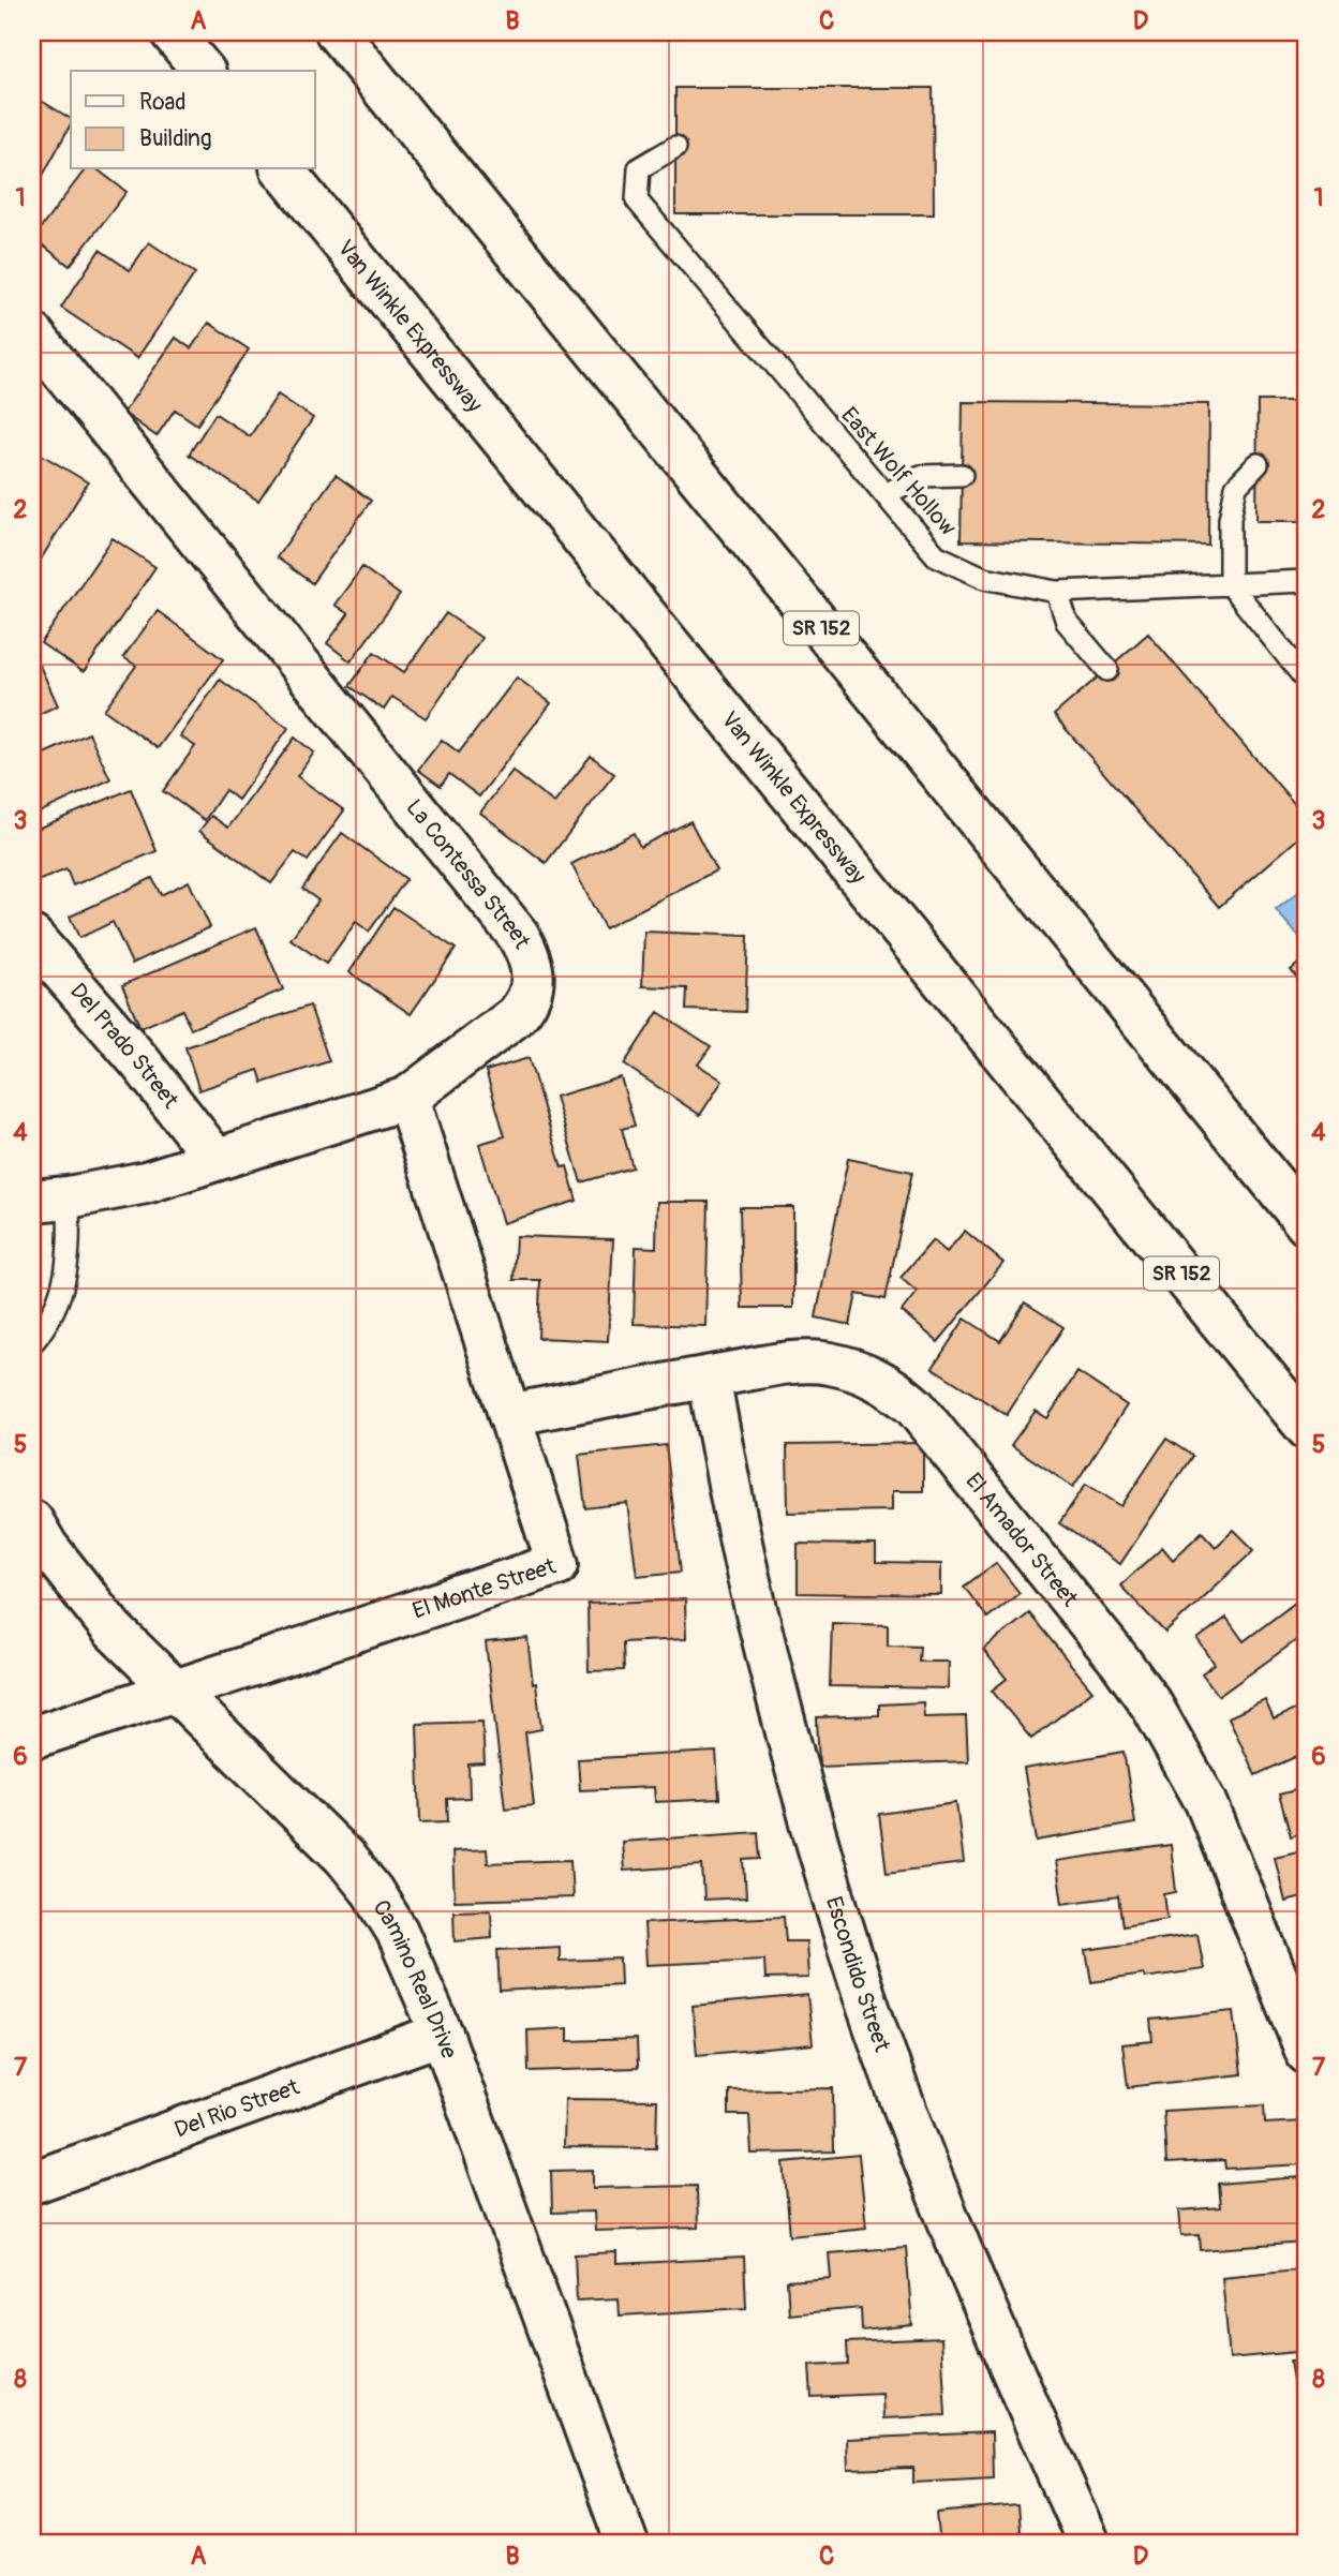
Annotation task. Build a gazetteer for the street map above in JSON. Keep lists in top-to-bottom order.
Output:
{
  "streets": {
    "street": [
      "Van Winkle Expressway",
      "SR 152",
      "La Contessa Street",
      "Del Prado Street",
      "El Amador Street",
      "El Monte Street",
      "Escondido Street",
      "Camino Real Drive",
      "Del Rio Street"
    ],
    "lane": ["East Wolf Hollow"]
  },
  "crossings": [
    ["La Contessa Street", "Del Prado Street"],
    ["La Contessa Street", "El Monte Street"],
    ["El Amador Street", "El Monte Street"],
    ["El Amador Street", "Escondido Street"],
    ["El Monte Street", "Camino Real Drive"],
    ["Camino Real Drive", "Del Rio Street"]
  ],
  "legend": ["Road", "Building"],
  "grid": {
    "columns": [
      "A",
      "B",
      "C",
      "D"
    ],
    "rows": [
      "1",
      "2",
      "3",
      "4",
      "5",
      "6",
      "7",
      "8"
    ]
  }
}
